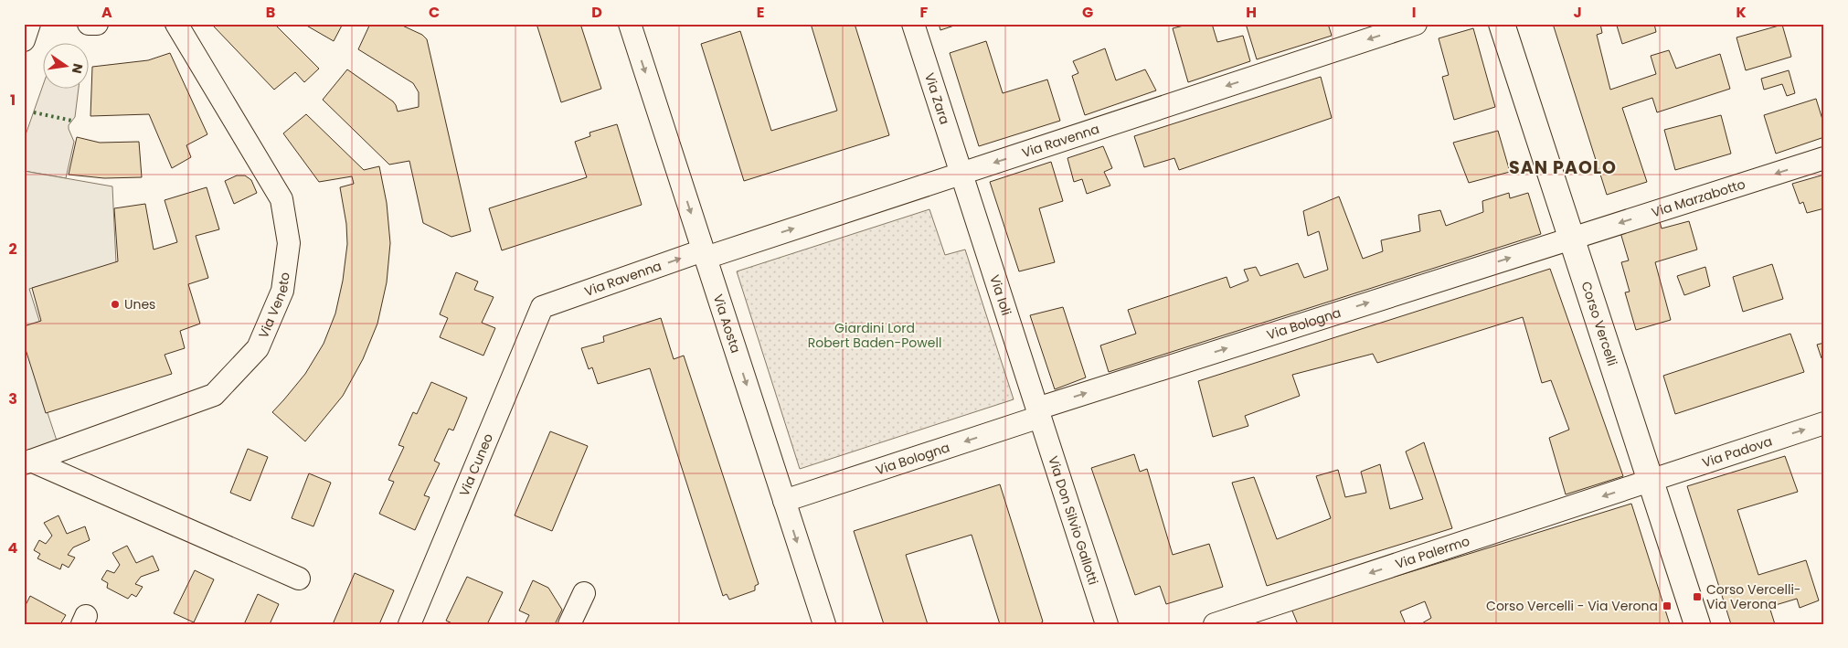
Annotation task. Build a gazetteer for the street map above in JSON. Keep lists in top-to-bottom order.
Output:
{
  "streets": {
    "main road": ["Corso Vercelli"],
    "street": [
      "Via Zara",
      "Via Ravenna",
      "Via Marzabotto",
      "Via Ioli",
      "Via Veneto",
      "Via Bologna",
      "Via Aosta",
      "Via Padova",
      "Via Cuneo",
      "Via Don Silvio Gallotti",
      "Via Palermo"
    ]
  },
  "crossings": [
    ["Via Zara", "Via Ravenna"],
    ["Via Zara", "Via Ioli"],
    ["Via Ravenna", "Via Ioli"],
    ["Via Ravenna", "Via Aosta"],
    ["Via Ravenna", "Via Cuneo"],
    ["Via Marzabotto", "Via Bologna"],
    ["Via Marzabotto", "Corso Vercelli"],
    ["Via Ioli", "Via Bologna"],
    ["Via Ioli", "Via Don Silvio Gallotti"],
    ["Via Bologna", "Corso Vercelli"],
    ["Via Bologna", "Via Aosta"],
    ["Via Bologna", "Via Don Silvio Gallotti"],
    ["Corso Vercelli", "Via Padova"],
    ["Corso Vercelli", "Via Palermo"],
    ["Via Padova", "Via Palermo"]
  ],
  "one_way": [
    "Via Marzabotto",
    "Via Aosta",
    "Via Padova",
    "Via Palermo"
  ],
  "districts": ["SAN PAOLO"],
  "parks": ["Giardini Lord Robert Baden-Powell"],
  "places": {
    "other": ["Unes"],
    "transit": ["Corso Vercelli- Via Verona", "Corso Vercelli - Via Verona"]
  },
  "north": "right",
  "grid": {
    "columns": [
      "A",
      "B",
      "C",
      "D",
      "E",
      "F",
      "G",
      "H",
      "I",
      "J",
      "K"
    ],
    "rows": [
      "1",
      "2",
      "3",
      "4"
    ]
  }
}
